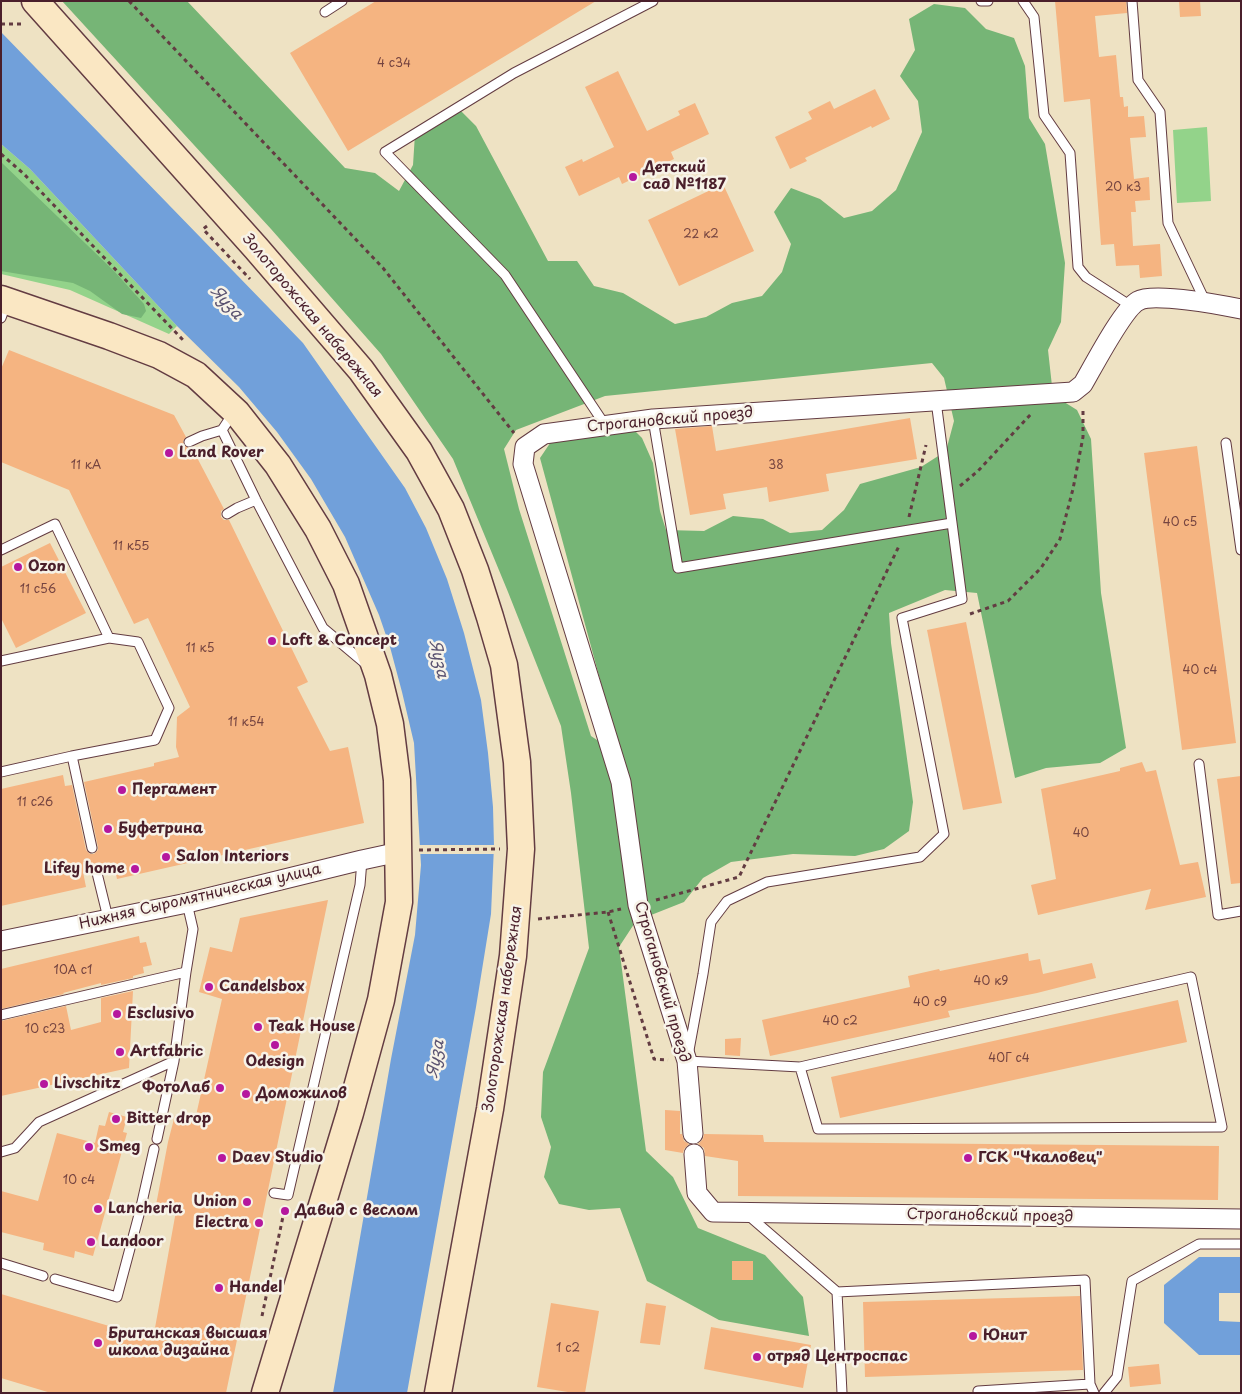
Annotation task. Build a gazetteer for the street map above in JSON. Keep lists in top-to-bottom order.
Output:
{
  "streets": {
    "main road": ["Золоторожская набережная"],
    "street": ["Строгановский проезд", "Нижняя Сыромятническая улица"]
  },
  "water": ["Яуза"],
  "places": [
    "Детский сад №1187",
    "Land Rover",
    "Ozon",
    "Loft & Concept",
    "Пергамент",
    "Буфетрина",
    "Salon Interiors",
    "Lifey home",
    "Candelsbox",
    "Esclusivo",
    "Teak House",
    "Odesign",
    "Artfabric",
    "Livschitz",
    "ФотоЛаб",
    "Доможилов",
    "Bitter drop",
    "Smeg",
    "Daev Studio",
    "ГСК \"Чкаловец\"",
    "Union",
    "Lancheria",
    "Давид с веслом",
    "Electra",
    "Landoor",
    "Handel",
    "Юнит",
    "Британская высшая школа дизайна",
    "отряд Центроспас"
  ],
  "house_numbers": [
    "4 с34",
    "20 к3",
    "22 к2",
    "11 кА",
    "38",
    "40 с5",
    "11 к55",
    "11 с56",
    "11 к5",
    "40 с4",
    "11 к54",
    "11 с26",
    "40",
    "10А с1",
    "40 к9",
    "40 с9",
    "40 с2",
    "10 с23",
    "40Г с4",
    "10 с4",
    "1 с2"
  ]
}
